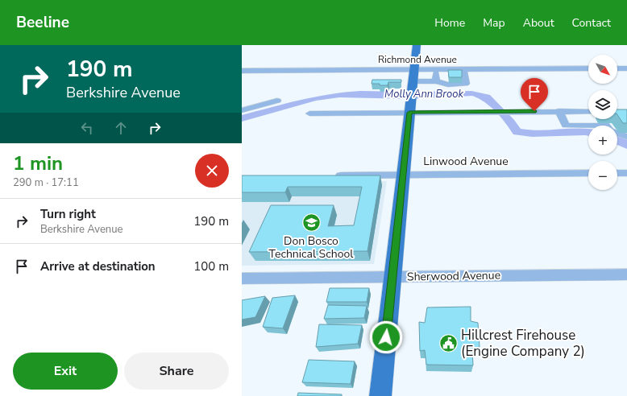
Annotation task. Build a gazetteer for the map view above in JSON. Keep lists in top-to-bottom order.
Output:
{
  "streets": {
    "street": ["Richmond Avenue", "Linwood Avenue", "Sherwood Avenue"]
  },
  "water": ["Molly Ann Brook"],
  "places": {
    "school or university": ["Don Bosco Technical School"],
    "public building": ["Hillcrest Firehouse (Engine Company 2)"]
  },
  "north": "bottom right",
  "page": {
    "header": "Beeline",
    "nav": [
      "Home",
      "Map",
      "About",
      "Contact"
    ],
    "turn": ["190 m", "Berkshire Avenue"],
    "map_buttons": ["+", "−"],
    "heading": ["1 min", "290 m · 17:11"],
    "list": [
      {
        "name": "Turn right",
        "note": "Berkshire Avenue",
        "value": "190 m"
      },
      {
        "name": "Arrive at destination",
        "value": "100 m"
      }
    ],
    "buttons": ["Exit", "Share"]
  }
}
